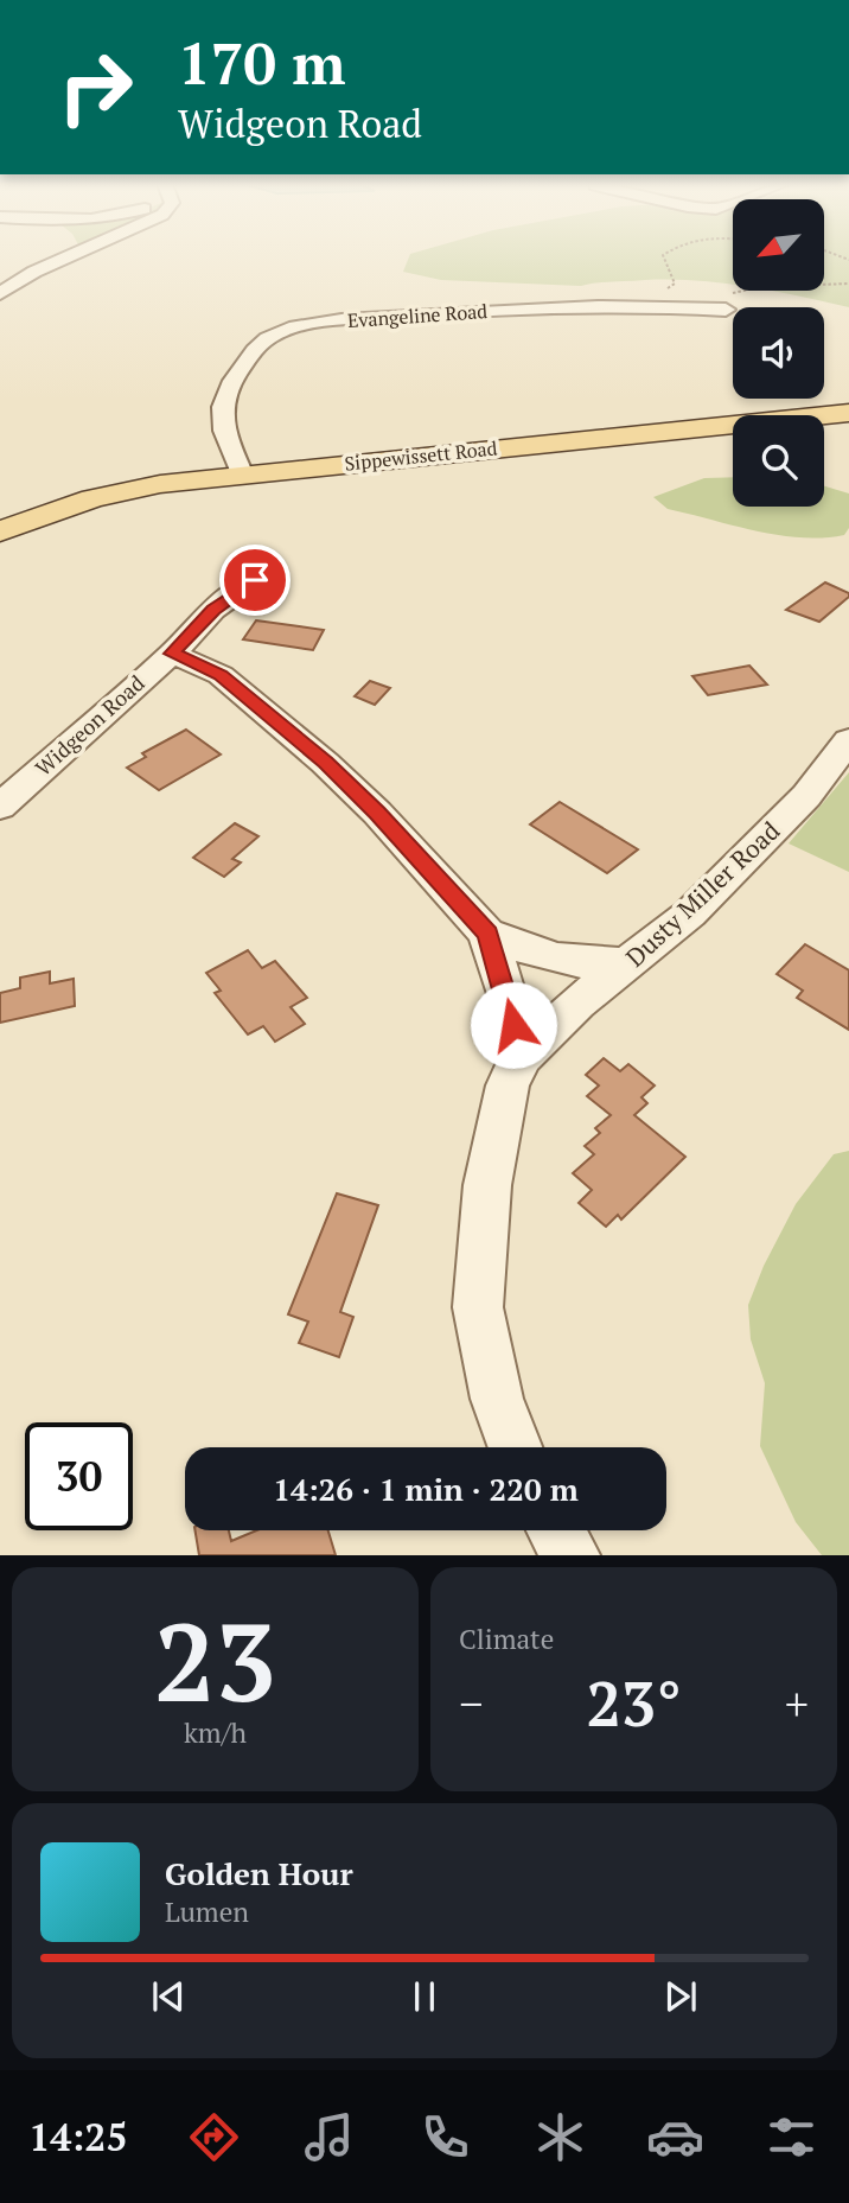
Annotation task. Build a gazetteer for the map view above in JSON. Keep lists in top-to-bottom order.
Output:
{
  "streets": {
    "main road": ["Sippewissett Road"],
    "street": ["Evangeline Road", "Widgeon Road", "Dusty Miller Road"]
  },
  "crossings": [
    ["Evangeline Road", "Sippewissett Road"]
  ],
  "north": "bottom left",
  "page": {
    "turn": ["170 m", "Widgeon Road"],
    "limit": "30",
    "trip": "14:26 · 1 min · 220 m",
    "tile": [
      ["23", "km/h"],
      "Climate"
    ],
    "heat": ["−", "23°", "+"],
    "song": ["Golden Hour", "Lumen"],
    "tabs": "14:25"
  }
}
